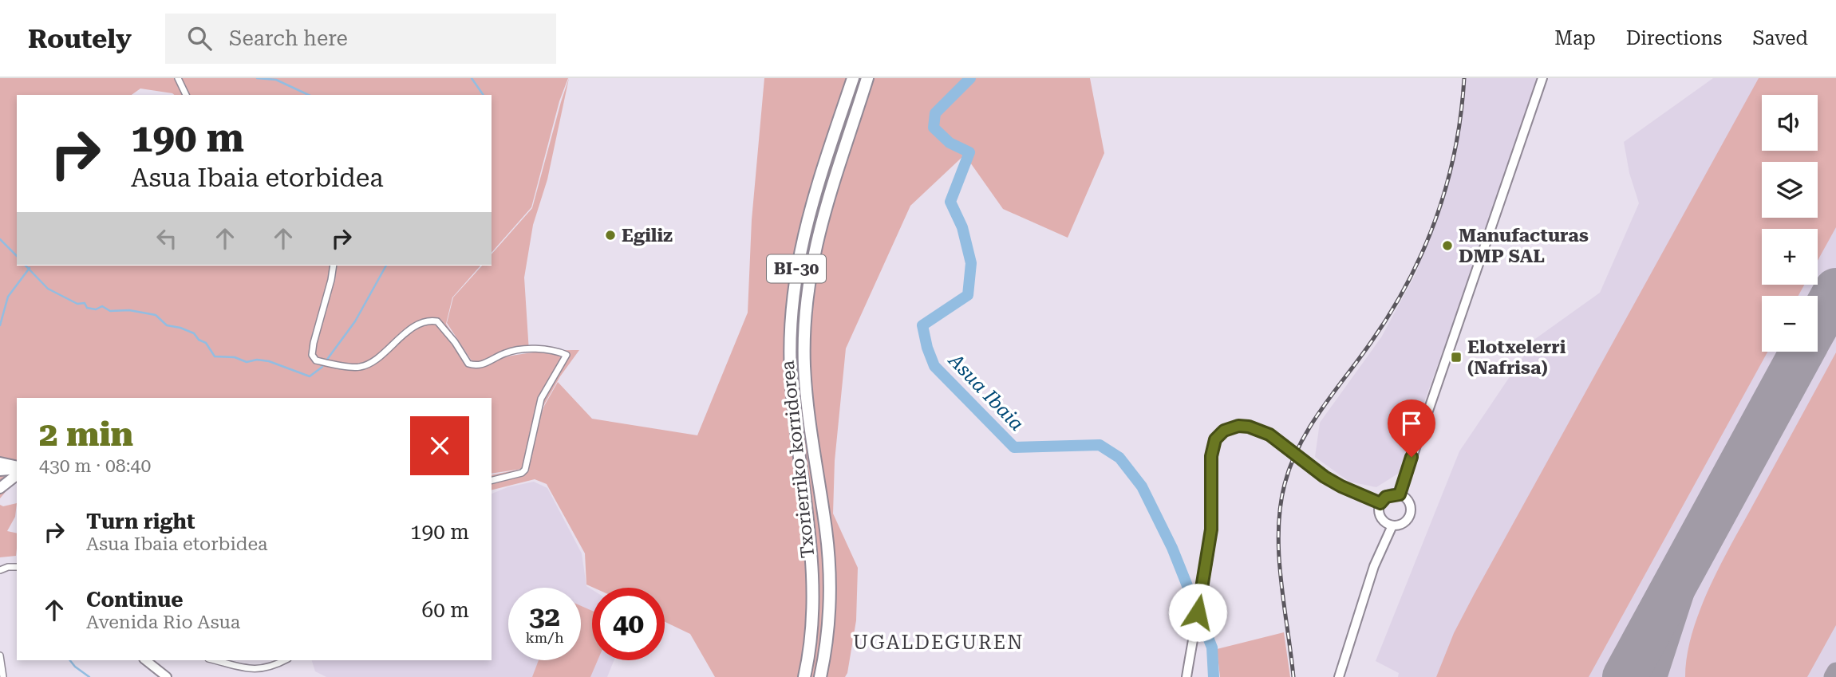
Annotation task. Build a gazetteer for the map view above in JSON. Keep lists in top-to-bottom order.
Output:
{
  "streets": {
    "highway": ["BI-30", "Txorierriko korridorea"]
  },
  "districts": ["UGALDEGUREN"],
  "water": ["Asua Ibaia"],
  "places": {
    "other": ["Egiliz", "Manufacturas DMP SAL"],
    "transit": ["Elotxelerri (Nafrisa)"]
  },
  "page": {
    "header": "Routely",
    "search": "Search here",
    "nav": ["Map", "Directions", "Saved"],
    "map_buttons": ["+", "−"],
    "turn": ["190 m", "Asua Ibaia etorbidea"],
    "heading": ["2 min", "430 m · 08:40"],
    "list": [
      {
        "name": "Turn right",
        "note": "Asua Ibaia etorbidea",
        "value": "190 m"
      },
      {
        "name": "Continue",
        "note": "Avenida Rio Asua",
        "value": "60 m"
      }
    ],
    "speed": "32 km/h",
    "limit": "40"
  }
}
